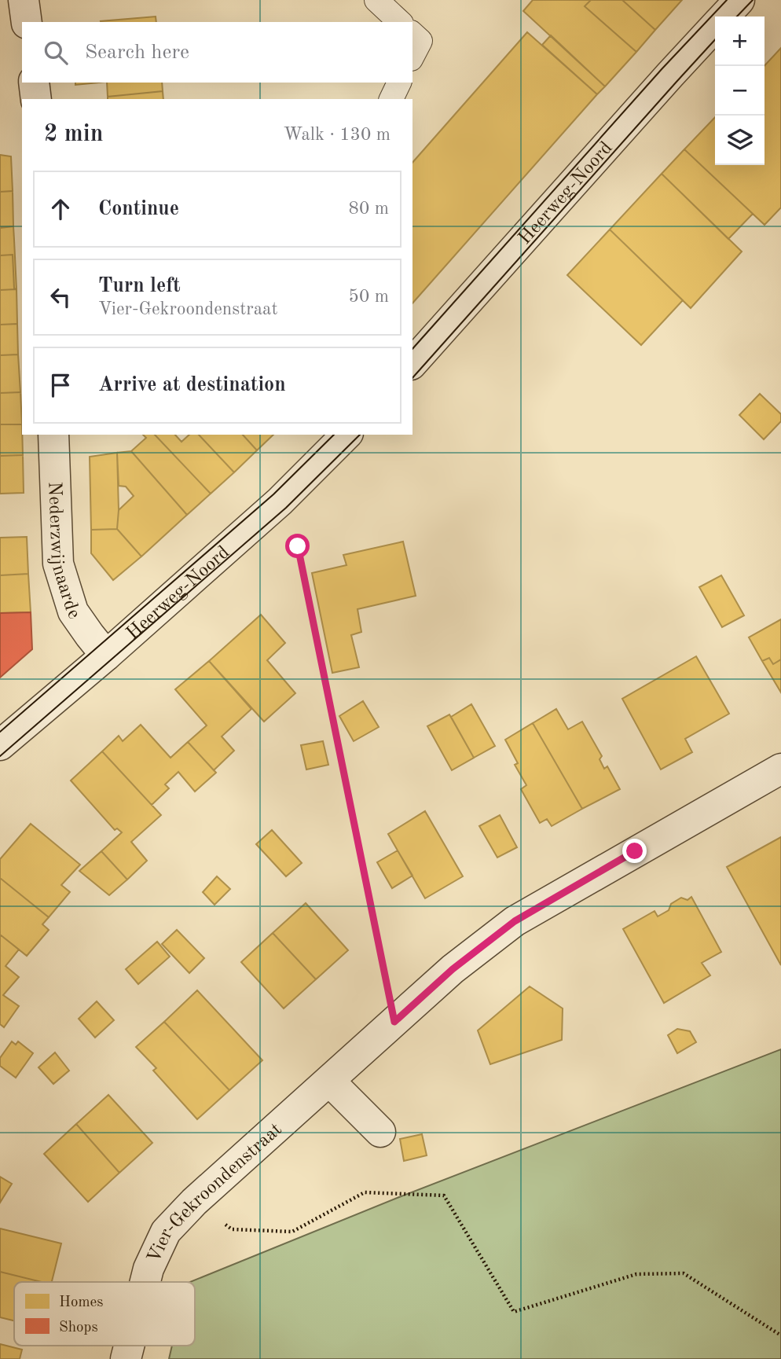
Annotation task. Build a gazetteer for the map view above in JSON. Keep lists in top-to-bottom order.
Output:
{
  "streets": {
    "street": ["Heerweg-Noord", "Nederzwijnaarde", "Vier-Gekroondenstraat"]
  },
  "crossings": [
    ["Heerweg-Noord", "Nederzwijnaarde"]
  ],
  "legend": ["Homes", "Shops"],
  "page": {
    "map_buttons": ["+", "−"],
    "search": "Search here",
    "heading": ["2 min", "Walk · 130 m"],
    "list": [
      ["Continue", "80 m"],
      ["Turn left", "Vier-Gekroondenstraat", "50 m"],
      "Arrive at destination"
    ]
  }
}
